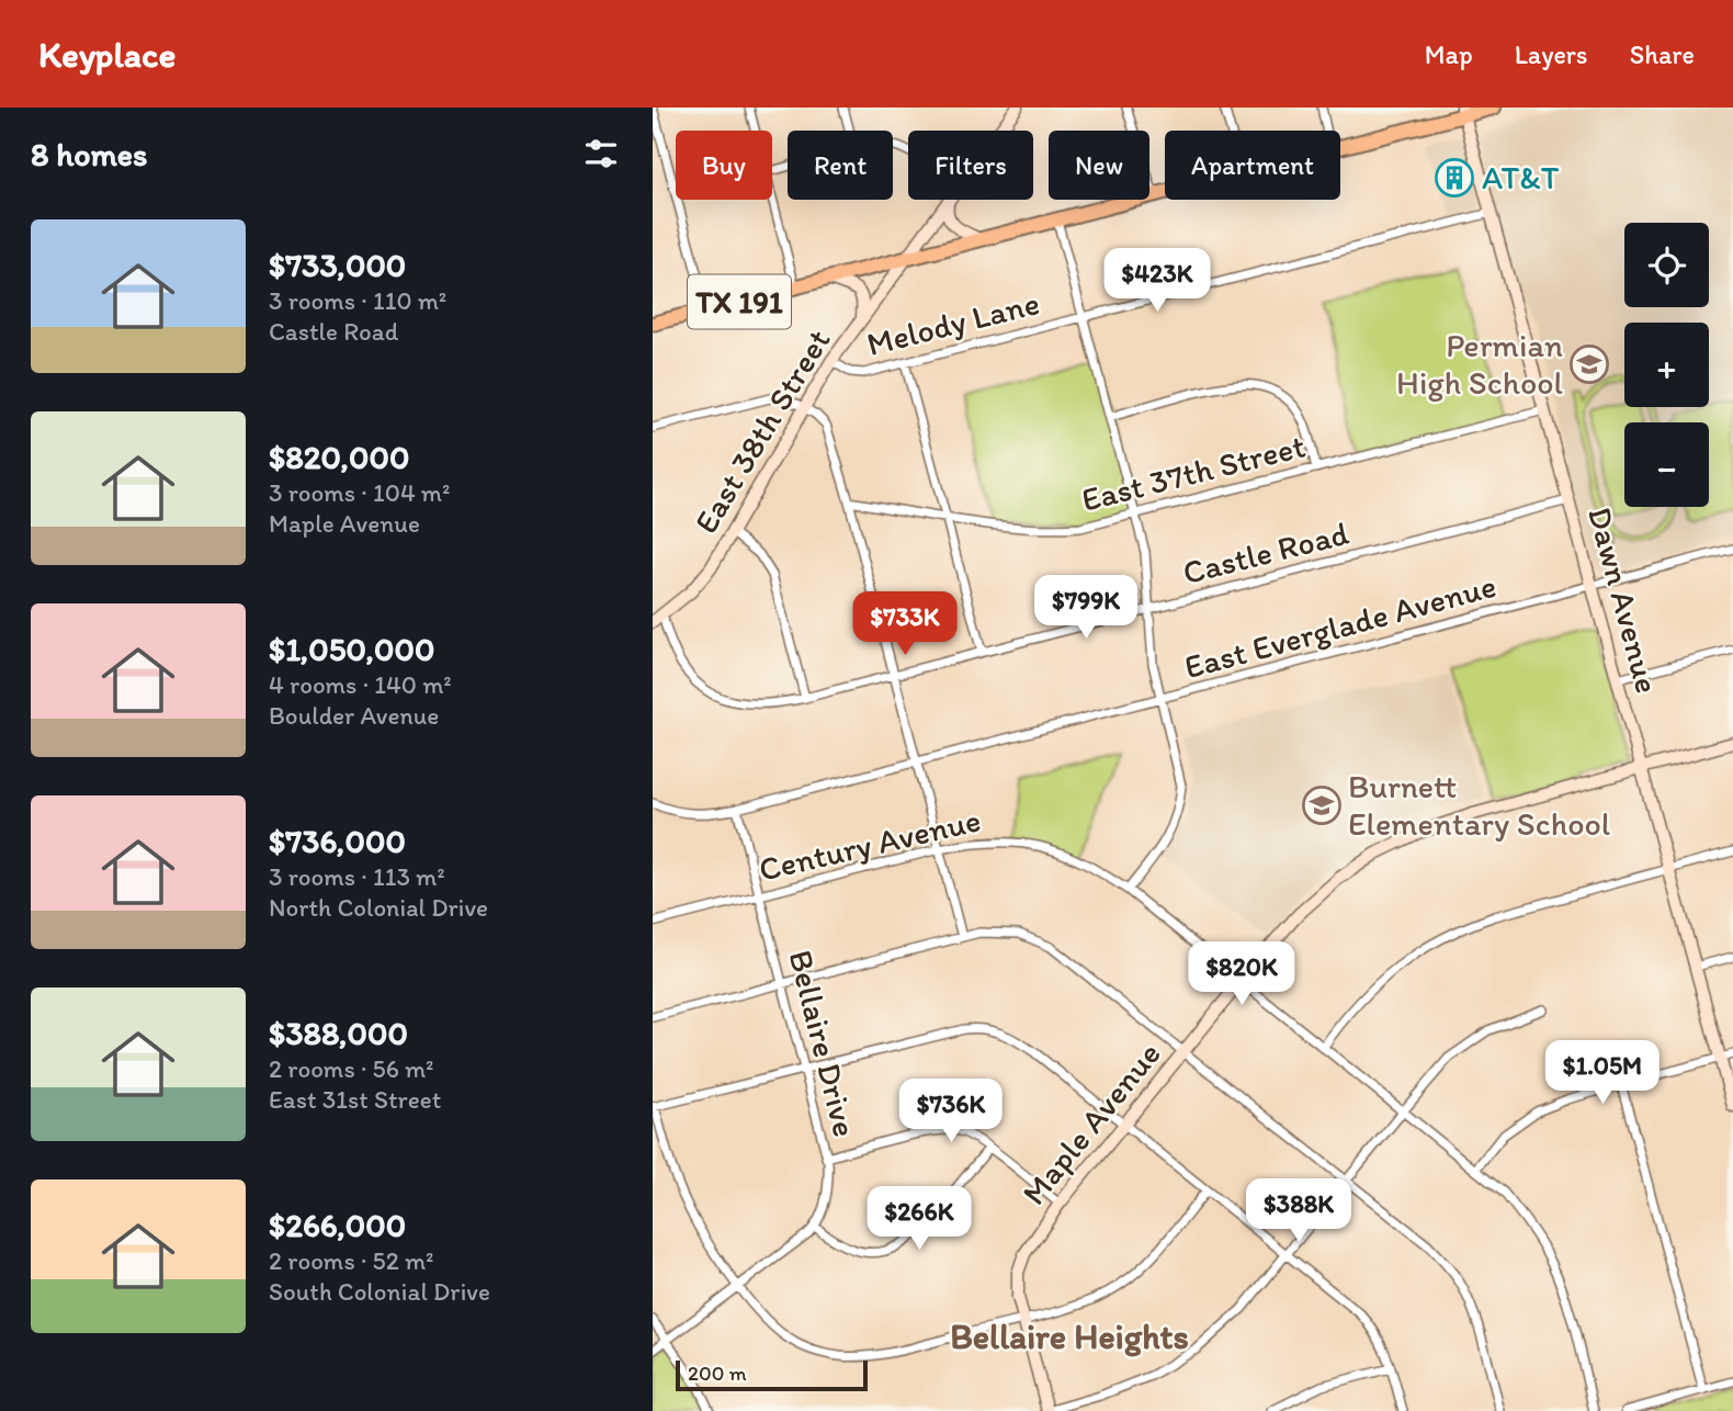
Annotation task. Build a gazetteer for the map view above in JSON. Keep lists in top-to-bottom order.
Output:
{
  "streets": {
    "highway": ["TX 191"],
    "street": [
      "Melody Lane",
      "East 38th Street",
      "East 37th Street",
      "Castle Road",
      "Dawn Avenue",
      "East Everglade Avenue",
      "Century Avenue",
      "Bellaire Drive",
      "Maple Avenue"
    ]
  },
  "crossings": [
    ["TX 191", "East 38th Street"],
    ["TX 191", "Dawn Avenue"],
    ["Melody Lane", "East 38th Street"],
    ["Melody Lane", "Dawn Avenue"],
    ["East 38th Street", "Castle Road"],
    ["East 37th Street", "Dawn Avenue"],
    ["Castle Road", "Dawn Avenue"],
    ["Dawn Avenue", "East Everglade Avenue"],
    ["Dawn Avenue", "Maple Avenue"],
    ["East Everglade Avenue", "Bellaire Drive"],
    ["Century Avenue", "Bellaire Drive"],
    ["Century Avenue", "Maple Avenue"]
  ],
  "districts": ["Bellaire Heights"],
  "places": {
    "building": ["AT&T"],
    "school or university": ["Permian High School", "Burnett Elementary School"]
  },
  "scale_bar": "200 m",
  "page": {
    "header": "Keyplace",
    "nav": ["Map", "Layers", "Share"],
    "heading": "8 homes",
    "chip": [
      "Buy",
      "Rent",
      "Filters",
      "New",
      "Apartment"
    ],
    "list": [
      {
        "name": "$733,000",
        "note": "3 rooms · 110 m² · Castle Road"
      },
      {
        "name": "$820,000",
        "note": "3 rooms · 104 m² · Maple Avenue"
      },
      {
        "name": "$1,050,000",
        "note": "4 rooms · 140 m² · Boulder Avenue"
      },
      {
        "name": "$736,000",
        "note": "3 rooms · 113 m² · North Colonial Drive"
      },
      {
        "name": "$388,000",
        "note": "2 rooms · 56 m² · East 31st Street"
      },
      {
        "name": "$266,000",
        "note": "2 rooms · 52 m² · South Colonial Drive"
      }
    ],
    "map_buttons": ["+", "−"],
    "price": [
      "$423K",
      "$799K",
      "$733K",
      "$820K",
      "$1.05M",
      "$736K",
      "$388K",
      "$266K"
    ],
    "scale": "200 m"
  }
}
